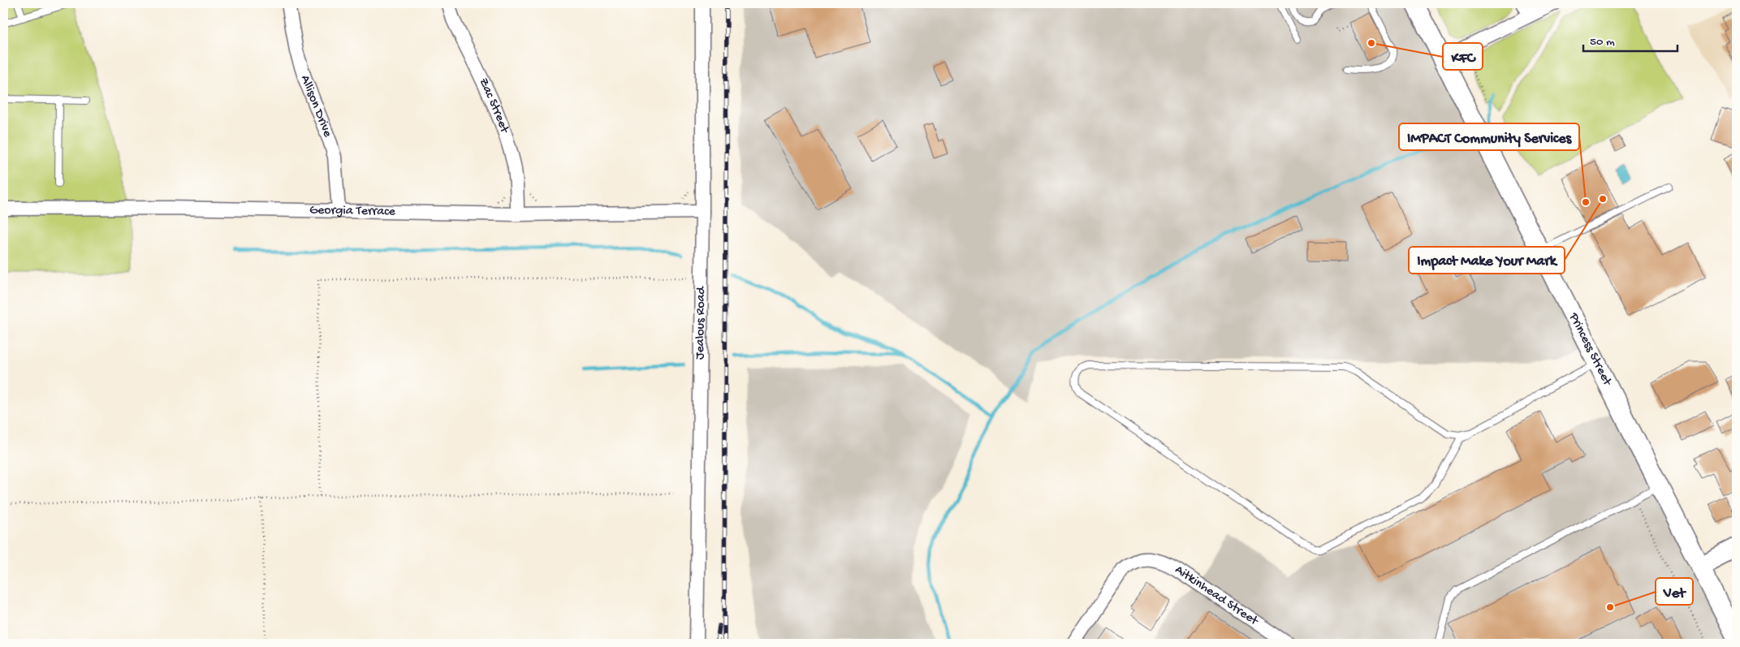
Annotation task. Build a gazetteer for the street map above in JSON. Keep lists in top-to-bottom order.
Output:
{
  "streets": {
    "main road": ["Princess Street"],
    "street": [
      "Zac Street",
      "Allison Drive",
      "Georgia Terrace",
      "Jealous Road",
      "Aitkinhead Street"
    ]
  },
  "crossings": [
    ["Zac Street", "Georgia Terrace"],
    ["Allison Drive", "Georgia Terrace"],
    ["Georgia Terrace", "Jealous Road"]
  ],
  "places": [
    "KFC",
    "Impact Make Your Mark",
    "IMPACT Community Services",
    "Vet"
  ],
  "scale_bar": "50 m"
}
